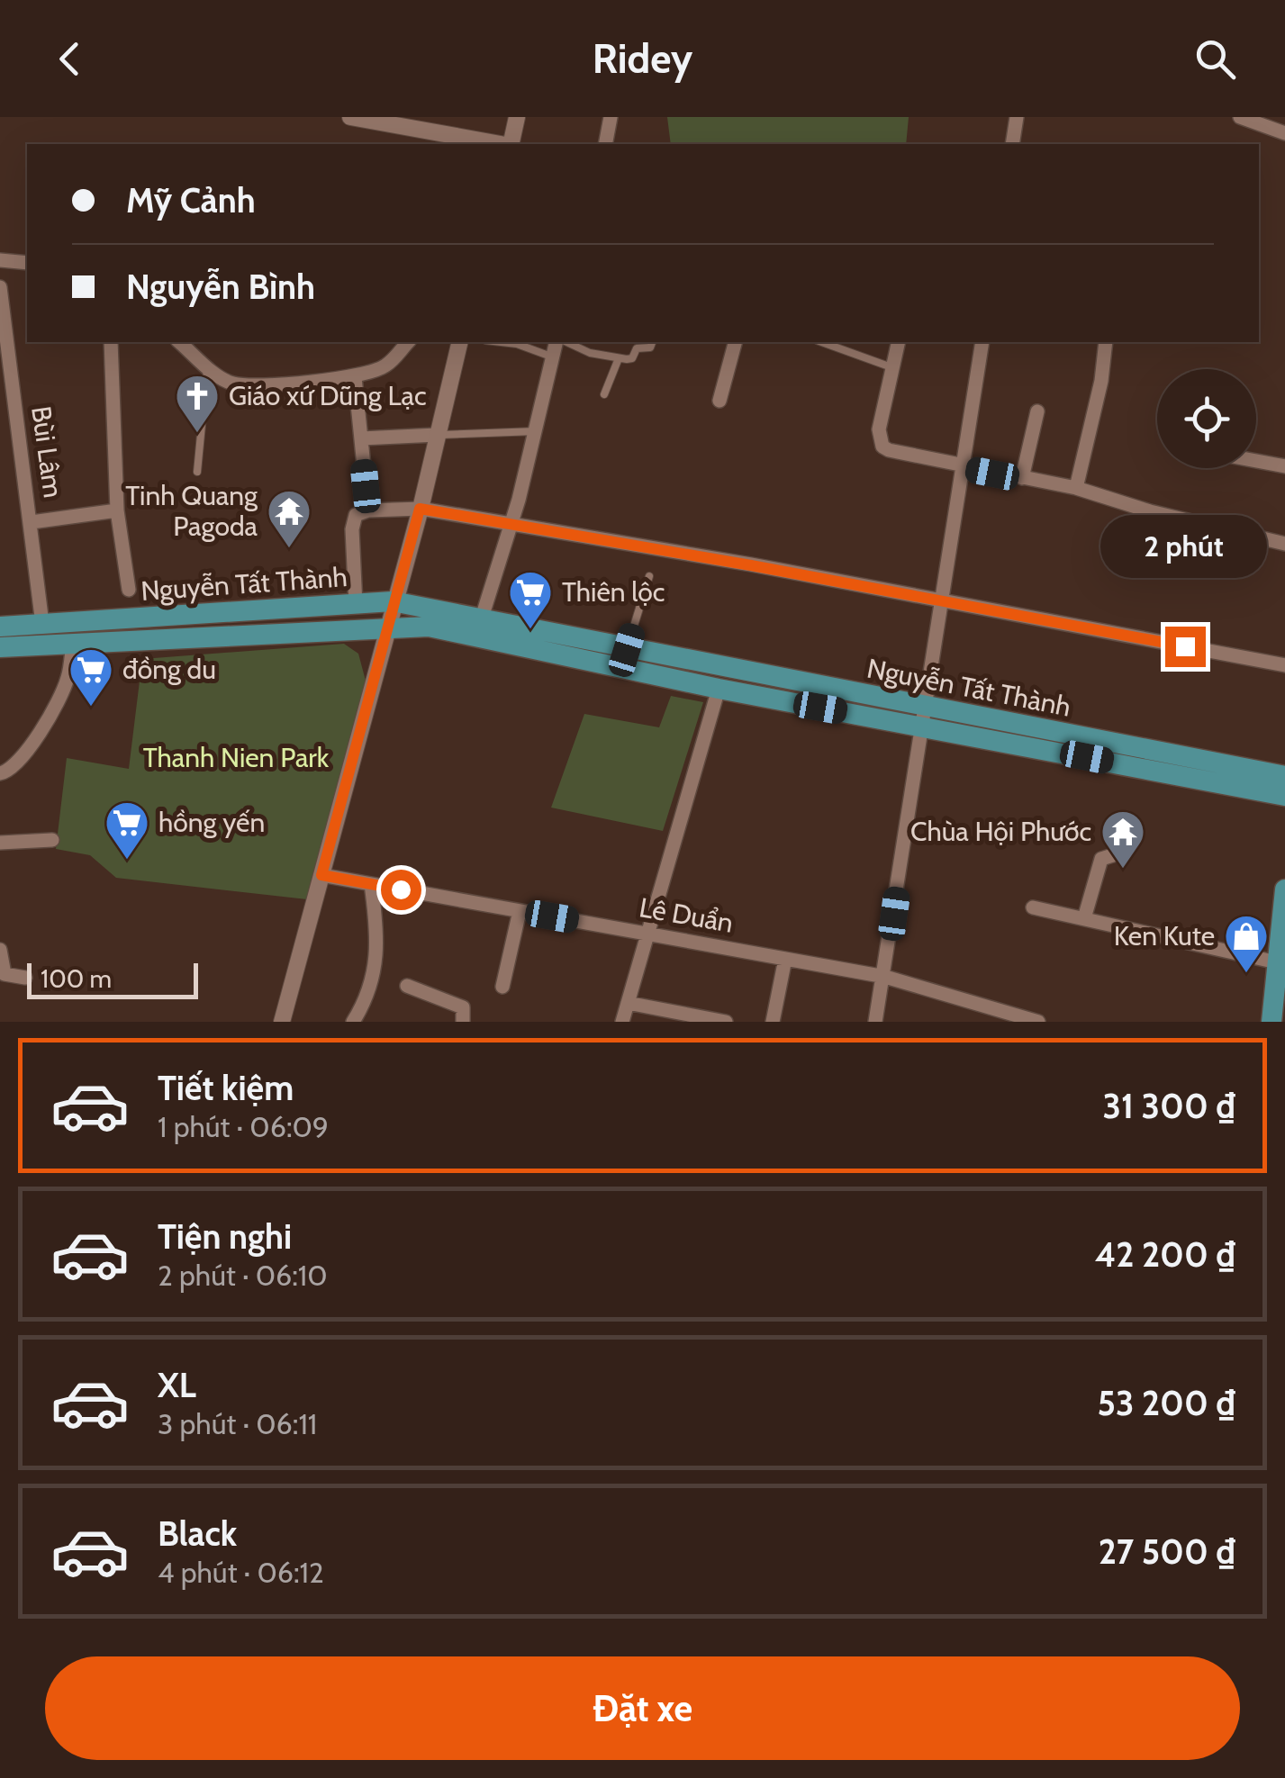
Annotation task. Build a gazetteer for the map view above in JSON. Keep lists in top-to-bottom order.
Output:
{
  "streets": {
    "main road": ["Nguyễn Tất Thành"],
    "street": ["Bùi Lâm", "Lê Duẩn"]
  },
  "crossings": [
    ["Bùi Lâm", "Nguyễn Tất Thành"]
  ],
  "parks": ["Thanh Nien Park"],
  "places": {
    "church": ["Giáo xứ Dũng Lạc"],
    "temple": ["Tinh Quang Pagoda", "Chùa Hội Phước"],
    "supermarket": ["Thiên lộc", "đồng du", "hồng yến"],
    "shop": ["Ken Kute"]
  },
  "scale_bar": "100 m",
  "page": {
    "header": "Ridey",
    "banner": ["Mỹ Cảnh", "Nguyễn Bình"],
    "bubble": "2 phút",
    "scale": "100 m",
    "list": [
      {
        "name": "Tiết kiệm",
        "note": "1 phút · 06:09",
        "value": "31 300 ₫"
      },
      {
        "name": "Tiện nghi",
        "note": "2 phút · 06:10",
        "value": "42 200 ₫"
      },
      {
        "name": "XL",
        "note": "3 phút · 06:11",
        "value": "53 200 ₫"
      },
      {
        "name": "Black",
        "note": "4 phút · 06:12",
        "value": "27 500 ₫"
      }
    ],
    "buttons": "Đặt xe"
  }
}
